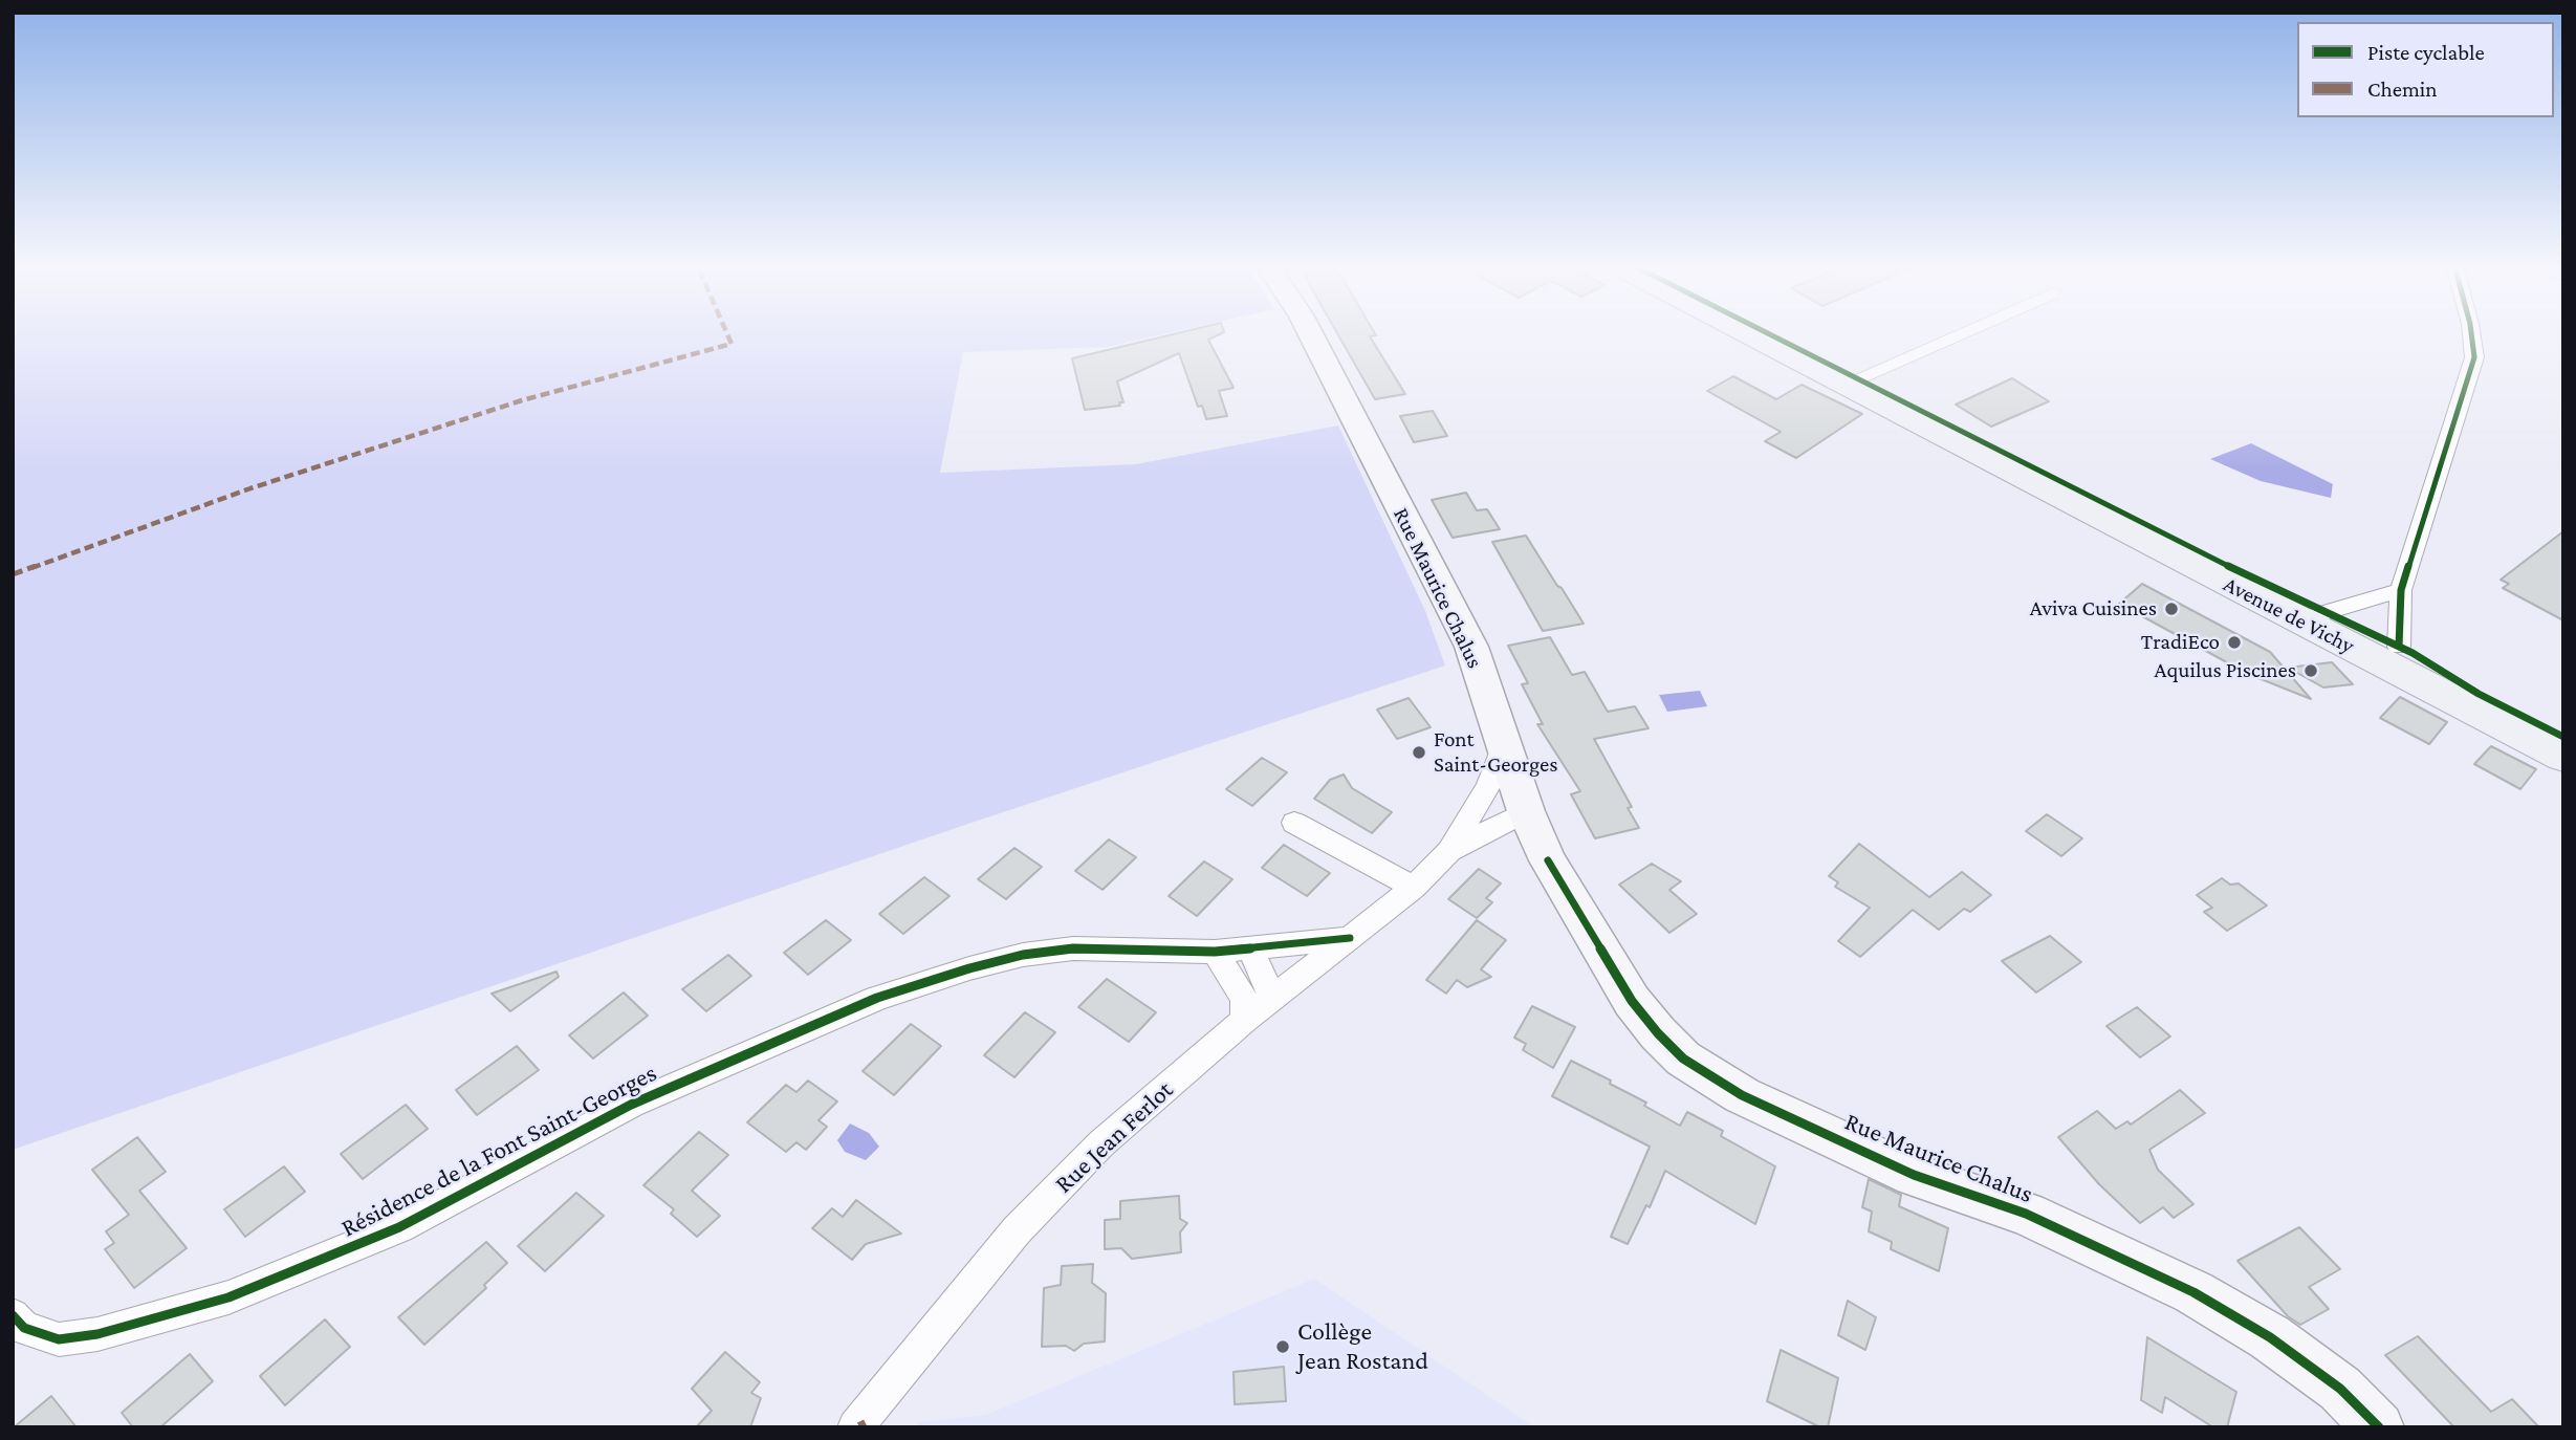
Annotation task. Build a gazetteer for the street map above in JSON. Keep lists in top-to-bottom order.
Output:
{
  "streets": {
    "main road": ["Avenue de Vichy"],
    "street": ["Rue Maurice Chalus", "Rue Jean Ferlot", "Résidence de la Font Saint-Georges"]
  },
  "crossings": [
    ["Rue Maurice Chalus", "Rue Jean Ferlot"],
    ["Rue Jean Ferlot", "Résidence de la Font Saint-Georges"]
  ],
  "places": [
    "Aviva Cuisines",
    "TradiEco",
    "Aquilus Piscines",
    "Font Saint-Georges",
    "Collège Jean Rostand"
  ],
  "legend": ["Piste cyclable", "Chemin"]
}
